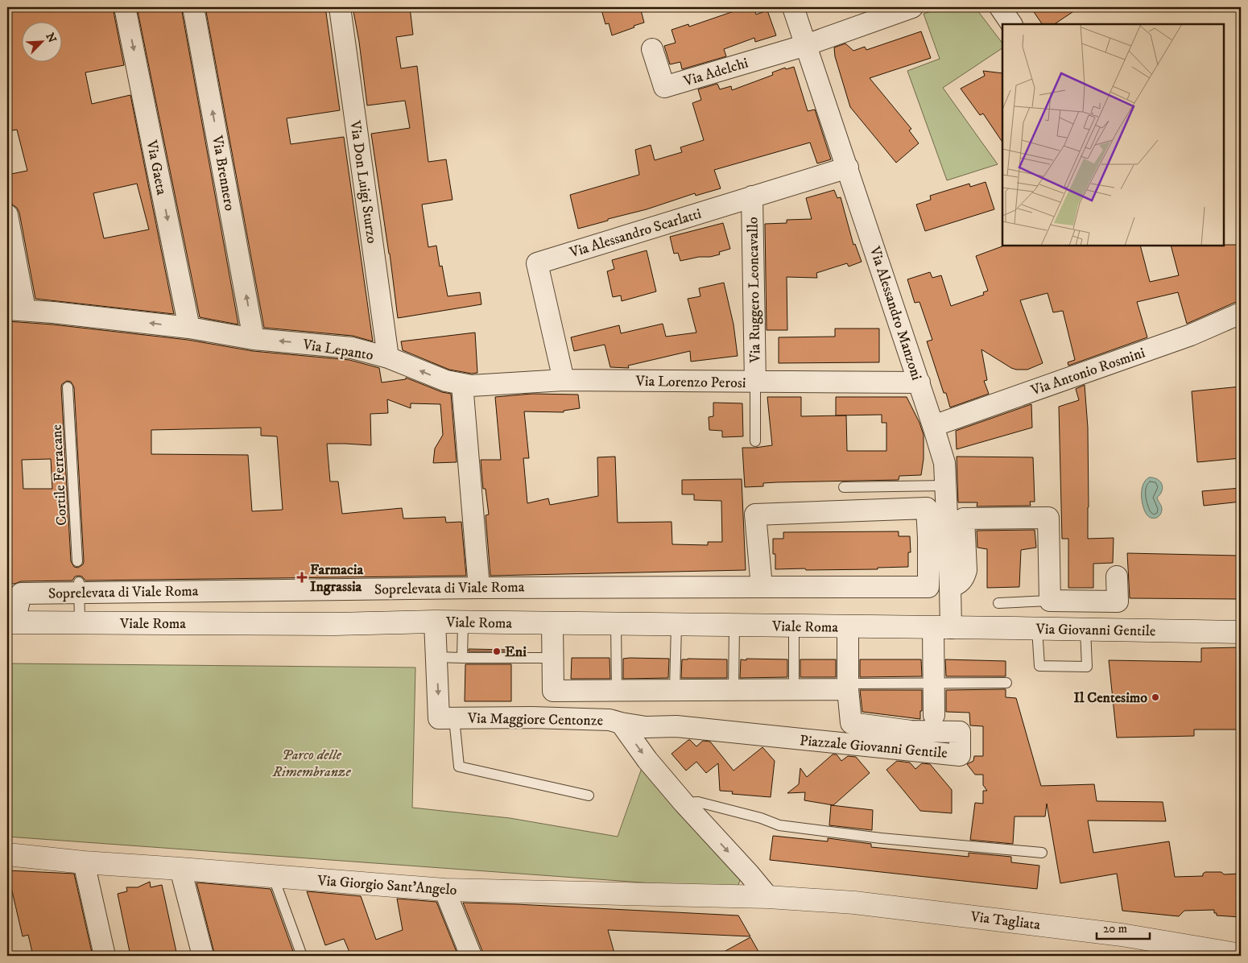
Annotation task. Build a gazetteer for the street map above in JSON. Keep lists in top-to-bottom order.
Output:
{
  "streets": {
    "street": [
      "Via Adelchi",
      "Via Gaeta",
      "Via Brennero",
      "Via Don Luigi Sturzo",
      "Via Alessandro Scarlatti",
      "Via Ruggero Leoncavallo",
      "Via Alessandro Manzoni",
      "Via Lepanto",
      "Via Antonio Rosmini",
      "Via Lorenzo Perosi",
      "Soprelevata di Viale Roma",
      "Viale Roma",
      "Via Giovanni Gentile",
      "Via Maggiore Centonze",
      "Piazzale Giovanni Gentile",
      "Via Giorgio Sant'Angelo",
      "Via Tagliata"
    ],
    "lane": ["Cortile Ferracane"]
  },
  "crossings": [
    ["Via Adelchi", "Via Alessandro Manzoni"],
    ["Via Gaeta", "Via Lepanto"],
    ["Via Brennero", "Via Lepanto"],
    ["Via Don Luigi Sturzo", "Via Lepanto"],
    ["Via Alessandro Scarlatti", "Via Ruggero Leoncavallo"],
    ["Via Alessandro Scarlatti", "Via Alessandro Manzoni"],
    ["Via Alessandro Scarlatti", "Via Lorenzo Perosi"],
    ["Via Ruggero Leoncavallo", "Via Lorenzo Perosi"],
    ["Via Alessandro Manzoni", "Via Antonio Rosmini"],
    ["Via Alessandro Manzoni", "Via Lorenzo Perosi"],
    ["Via Alessandro Manzoni", "Soprelevata di Viale Roma"],
    ["Via Alessandro Manzoni", "Viale Roma"],
    ["Via Alessandro Manzoni", "Via Giovanni Gentile"],
    ["Via Lepanto", "Via Lorenzo Perosi"],
    ["Soprelevata di Viale Roma", "Viale Roma"],
    ["Viale Roma", "Via Giovanni Gentile"],
    ["Viale Roma", "Via Maggiore Centonze"],
    ["Viale Roma", "Piazzale Giovanni Gentile"],
    ["Via Maggiore Centonze", "Piazzale Giovanni Gentile"],
    ["Via Maggiore Centonze", "Via Giorgio Sant'Angelo"],
    ["Via Maggiore Centonze", "Via Tagliata"],
    ["Via Giorgio Sant'Angelo", "Via Tagliata"]
  ],
  "one_way": [
    "Via Gaeta",
    "Via Brennero",
    "Via Lepanto",
    "Via Maggiore Centonze"
  ],
  "parks": ["Parco delle Rimembranze"],
  "places": {
    "health": ["Farmacia Ingrassia"],
    "other": ["Eni", "Il Centesimo"]
  },
  "scale_bar": "20 m",
  "north": "top right"
}
